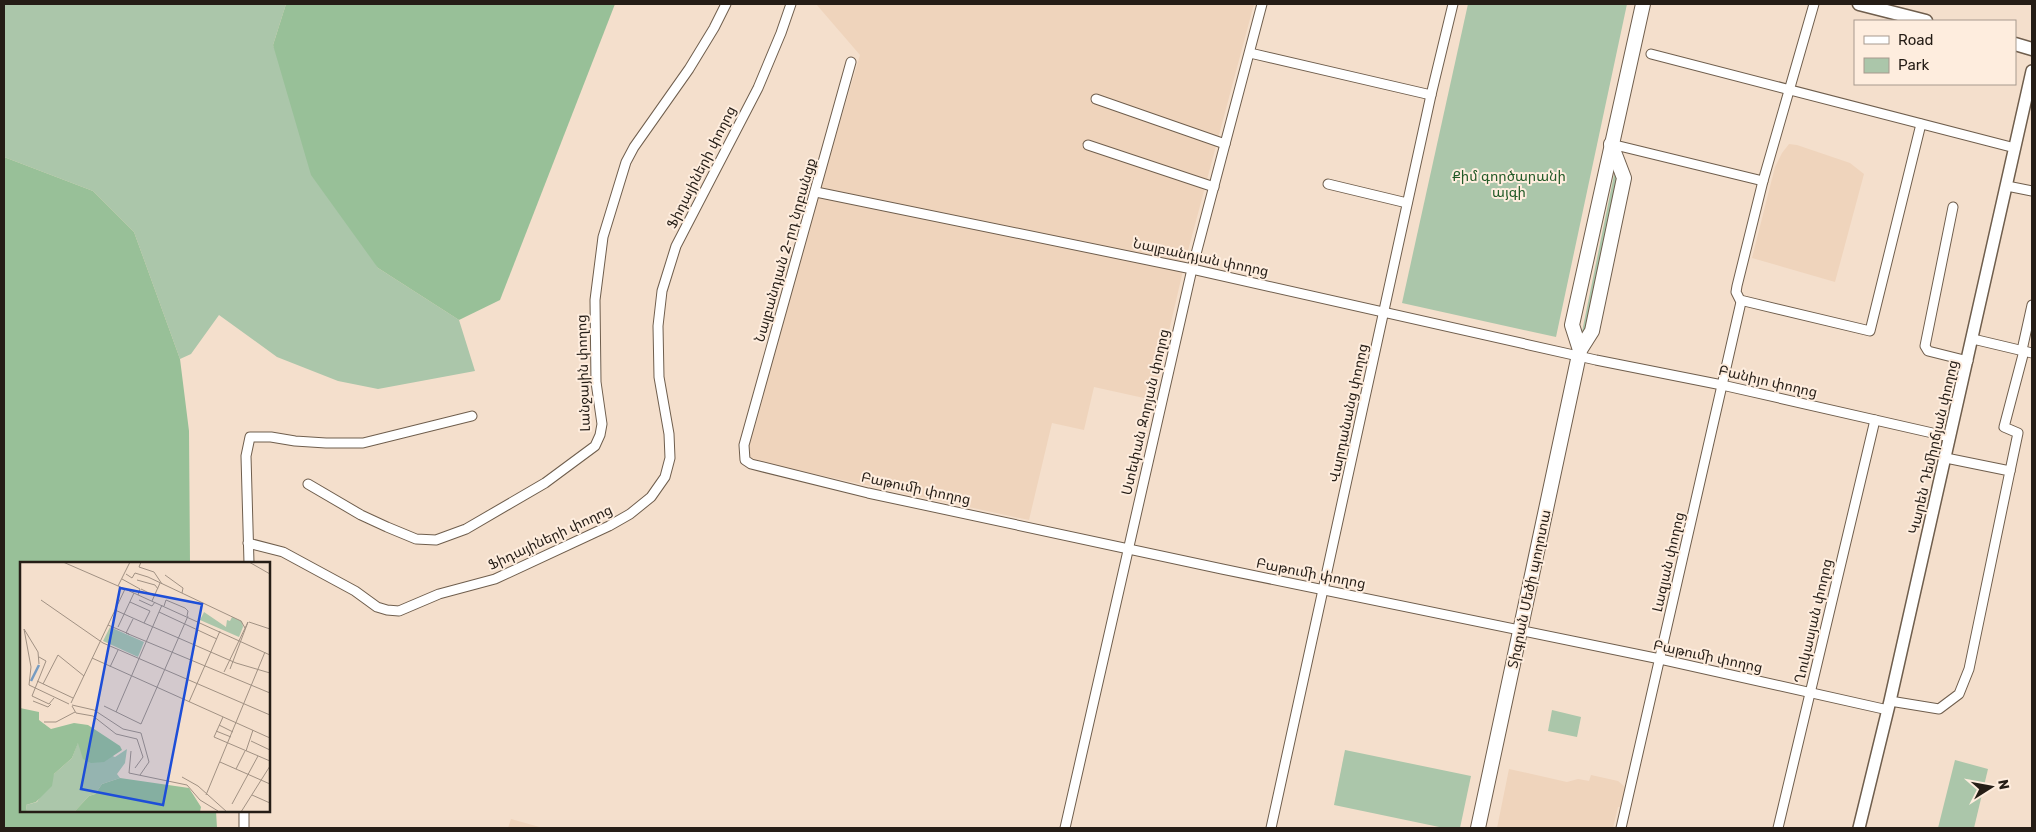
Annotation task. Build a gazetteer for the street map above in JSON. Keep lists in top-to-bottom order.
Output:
{
  "streets": {
    "main road": ["Տիգրան Մեծի պողոտա"],
    "street": [
      "Ֆիդայիների փողոց",
      "Նալբանդյան 2-րդ նրբանցք",
      "Նալբանդյան փողոց",
      "Լանջային փողոց",
      "Բանիյո փողոց",
      "Ստեփան Զորյան փողոց",
      "Վարդանանց փողոց",
      "Կարեն Դեմիրճյան փողոց",
      "Բաթումի փողոց",
      "Լազյան փողոց",
      "Ղուկասյան փողոց"
    ]
  },
  "crossings": [
    ["Նալբանդյան 2-րդ նրբանցք", "Նալբանդյան փողոց"],
    ["Նալբանդյան 2-րդ նրբանցք", "Բաթումի փողոց"],
    ["Նալբանդյան փողոց", "Բանիյո փողոց"],
    ["Նալբանդյան փողոց", "Ստեփան Զորյան փողոց"],
    ["Նալբանդյան փողոց", "Վարդանանց փողոց"],
    ["Նալբանդյան փողոց", "Տիգրան Մեծի պողոտա"],
    ["Բանիյո փողոց", "Կարեն Դեմիրճյան փողոց"],
    ["Բանիյո փողոց", "Լազյան փողոց"],
    ["Բանիյո փողոց", "Տիգրան Մեծի պողոտա"],
    ["Բանիյո փողոց", "Ղուկասյան փողոց"],
    ["Ստեփան Զորյան փողոց", "Բաթումի փողոց"],
    ["Վարդանանց փողոց", "Բաթումի փողոց"],
    ["Կարեն Դեմիրճյան փողոց", "Բաթումի փողոց"],
    ["Բաթումի փողոց", "Լազյան փողոց"],
    ["Բաթումի փողոց", "Տիգրան Մեծի պողոտա"],
    ["Բաթումի փողոց", "Ղուկասյան փողոց"]
  ],
  "parks": ["Քիմ գործարանի այգի"],
  "legend": ["Road", "Park"],
  "north": "right"
}
